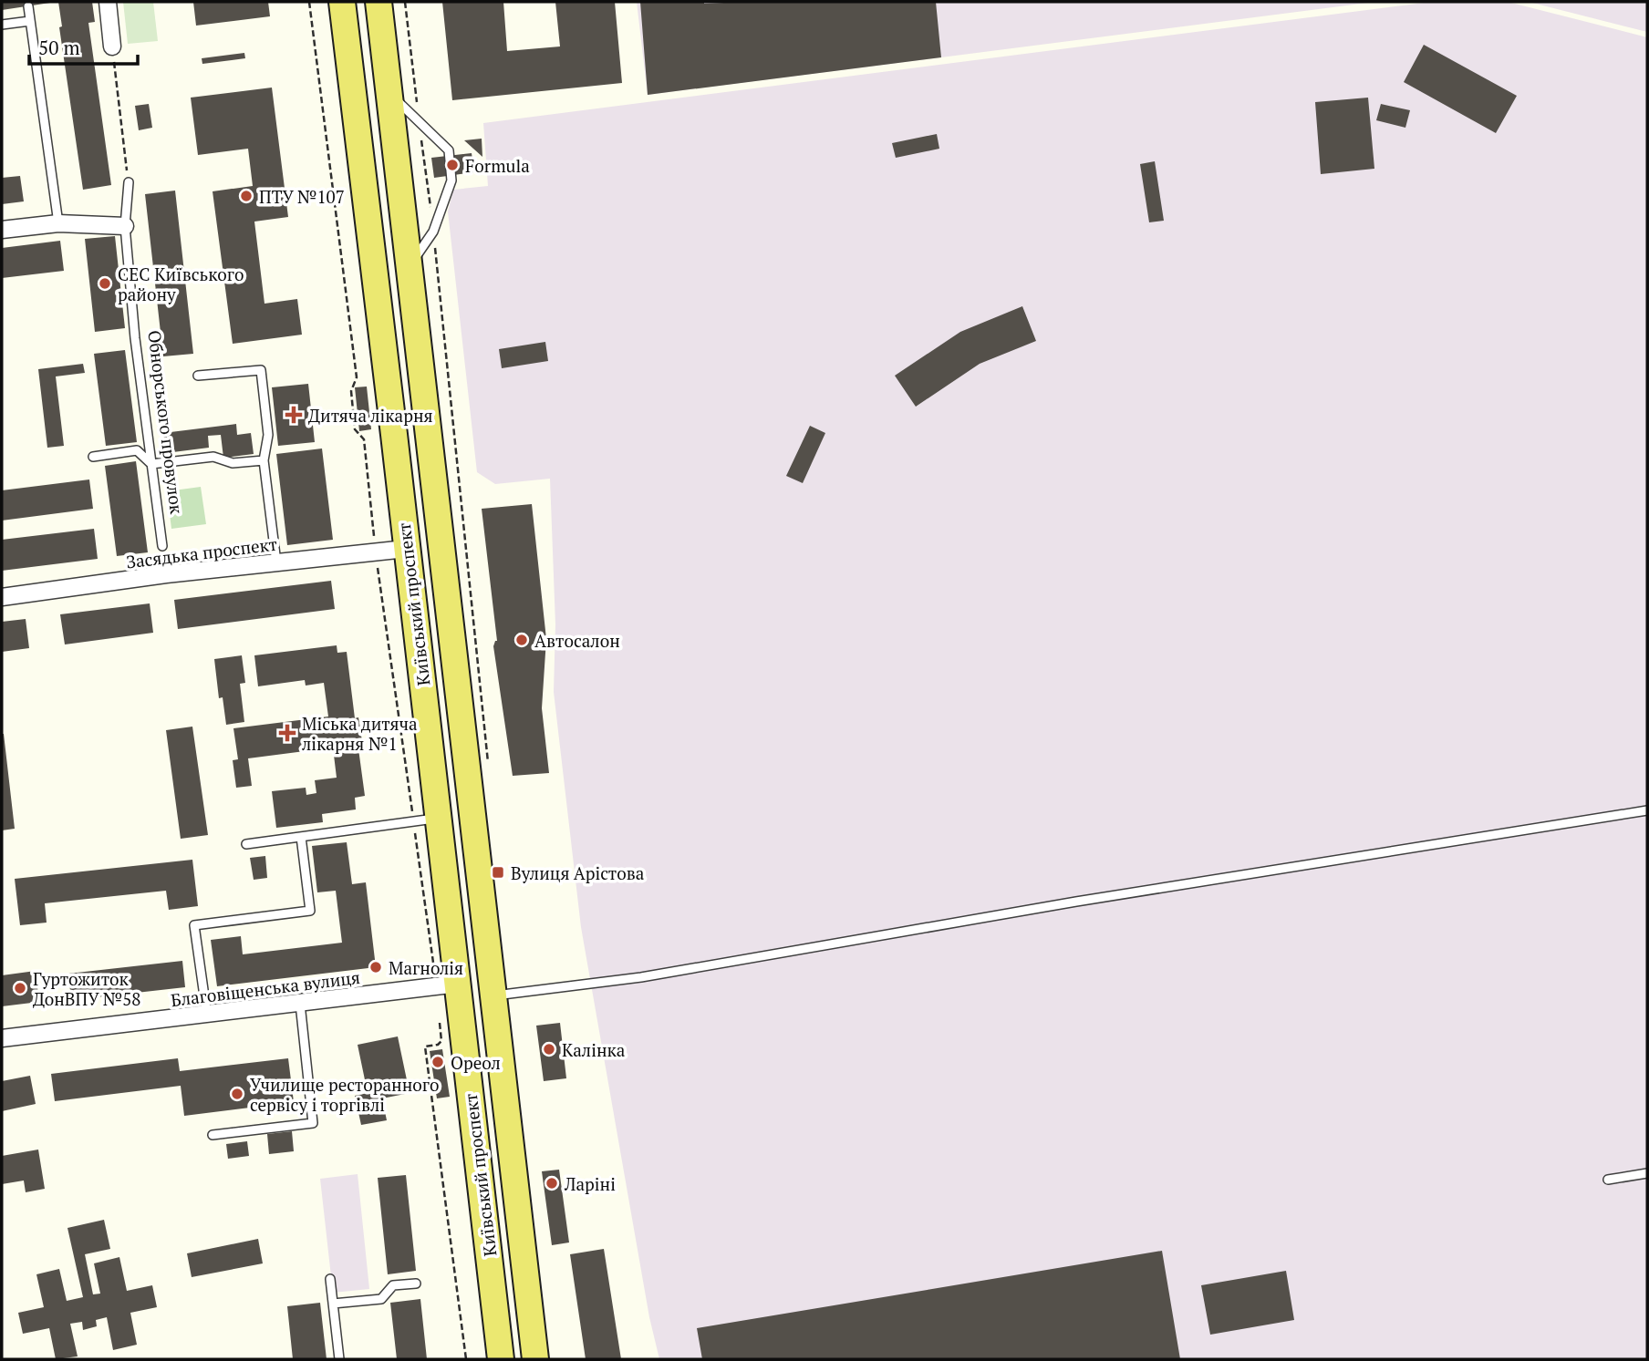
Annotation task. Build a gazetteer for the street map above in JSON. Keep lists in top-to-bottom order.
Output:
{
  "streets": {
    "main road": ["Київський проспект"],
    "street": ["Засядька проспект", "Благовіщенська вулиця"],
    "lane": ["Обнорського провулок"]
  },
  "crossings": [
    ["Засядька проспект", "Київський проспект"],
    ["Київський проспект", "Благовіщенська вулиця"]
  ],
  "places": {
    "other": [
      "Formula",
      "ПТУ №107",
      "СЕС Київського району",
      "Автосалон",
      "Магнолія",
      "Гуртожиток ДонВПУ №58",
      "Калінка",
      "Ореол",
      "Училище ресторанного сервісу і торгівлі",
      "Ларіні"
    ],
    "health": ["Дитяча лікарня", "Міська дитяча лікарня №1"],
    "transit": ["Вулиця Арістова"]
  },
  "scale_bar": "50 m"
}
